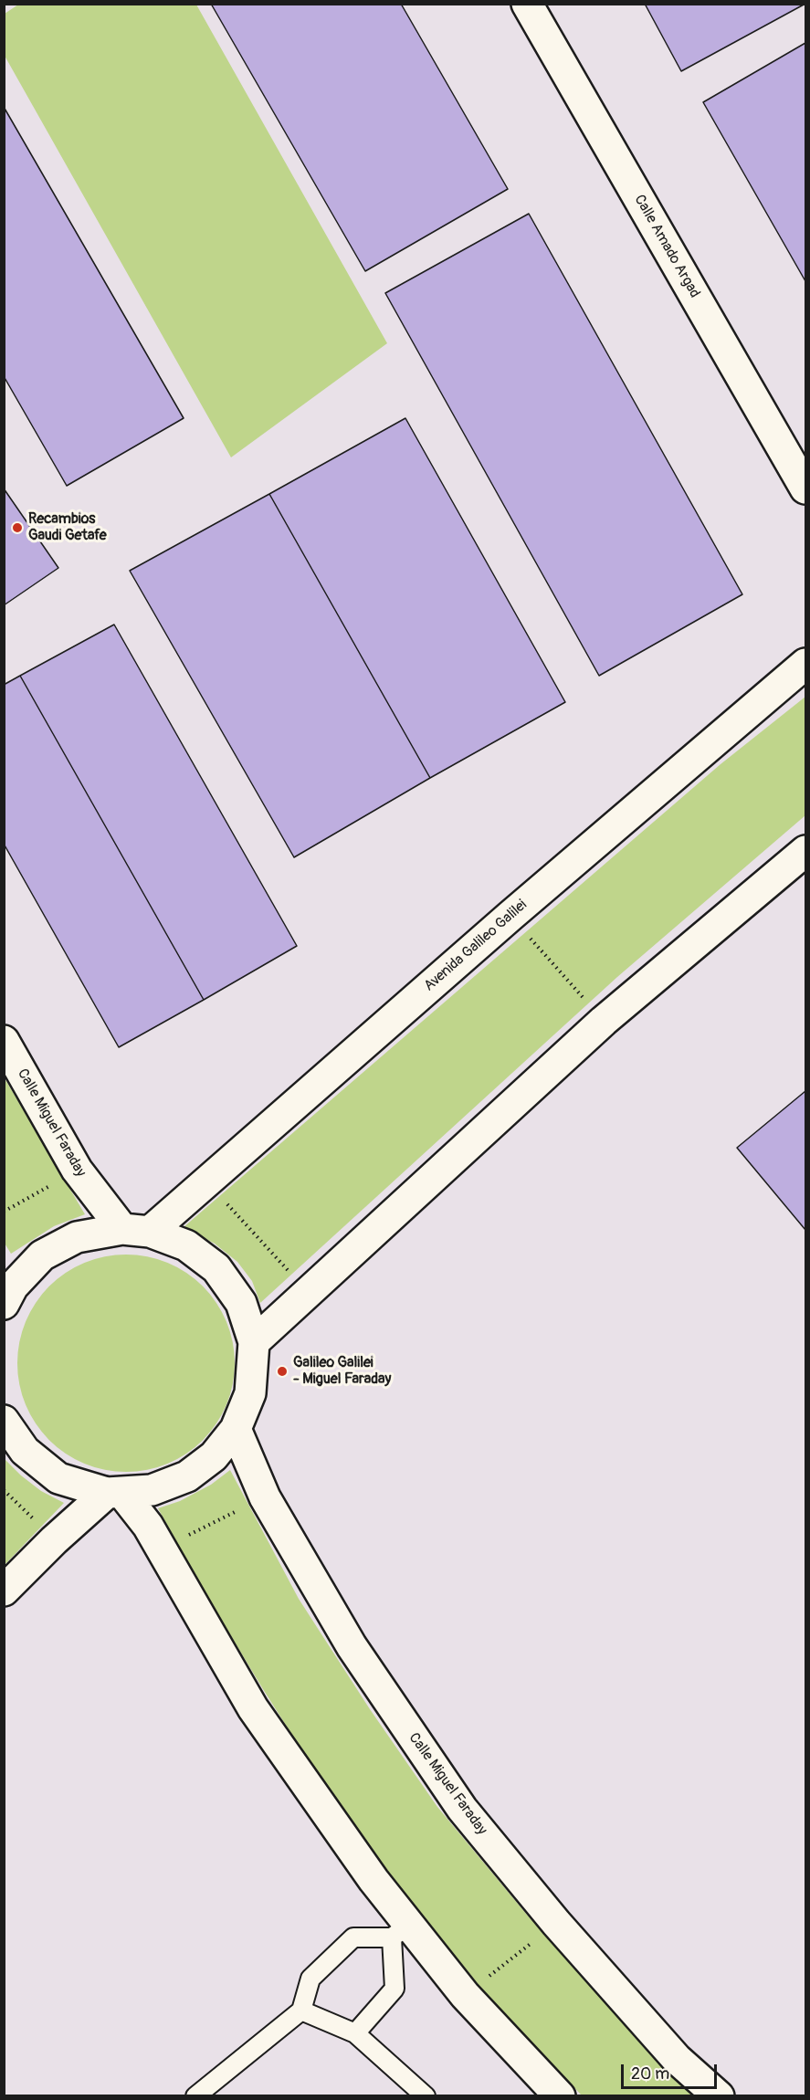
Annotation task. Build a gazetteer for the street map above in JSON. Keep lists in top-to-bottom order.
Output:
{
  "streets": {
    "street": ["Calle Amado Argad", "Avenida Galileo Galilei", "Calle Miguel Faraday"]
  },
  "crossings": [
    ["Avenida Galileo Galilei", "Calle Miguel Faraday"]
  ],
  "places": ["Recambios Gaudi Getafe", "Galileo Galilei - Miguel Faraday"],
  "scale_bar": "20 m"
}
